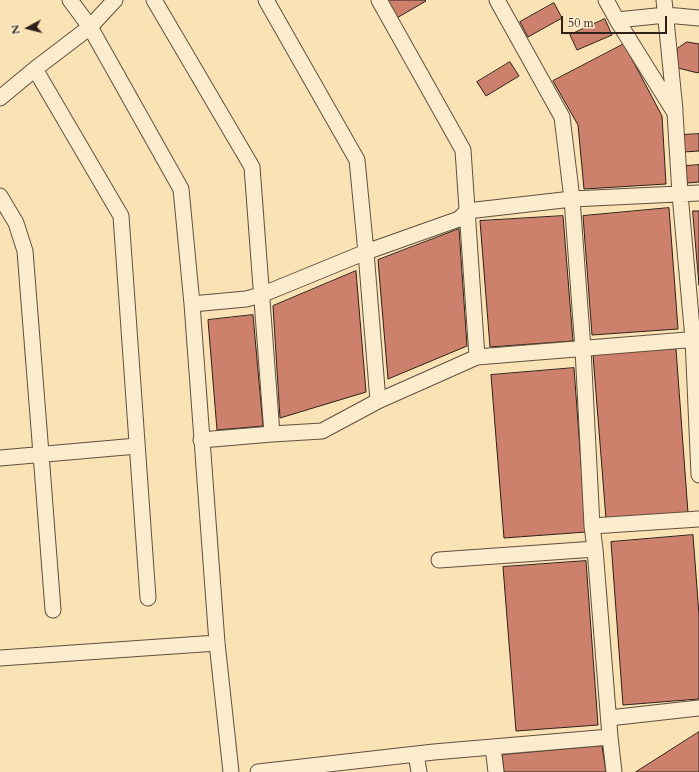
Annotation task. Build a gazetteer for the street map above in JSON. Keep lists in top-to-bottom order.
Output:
{
  "scale_bar": "50 m",
  "north": "left"
}
